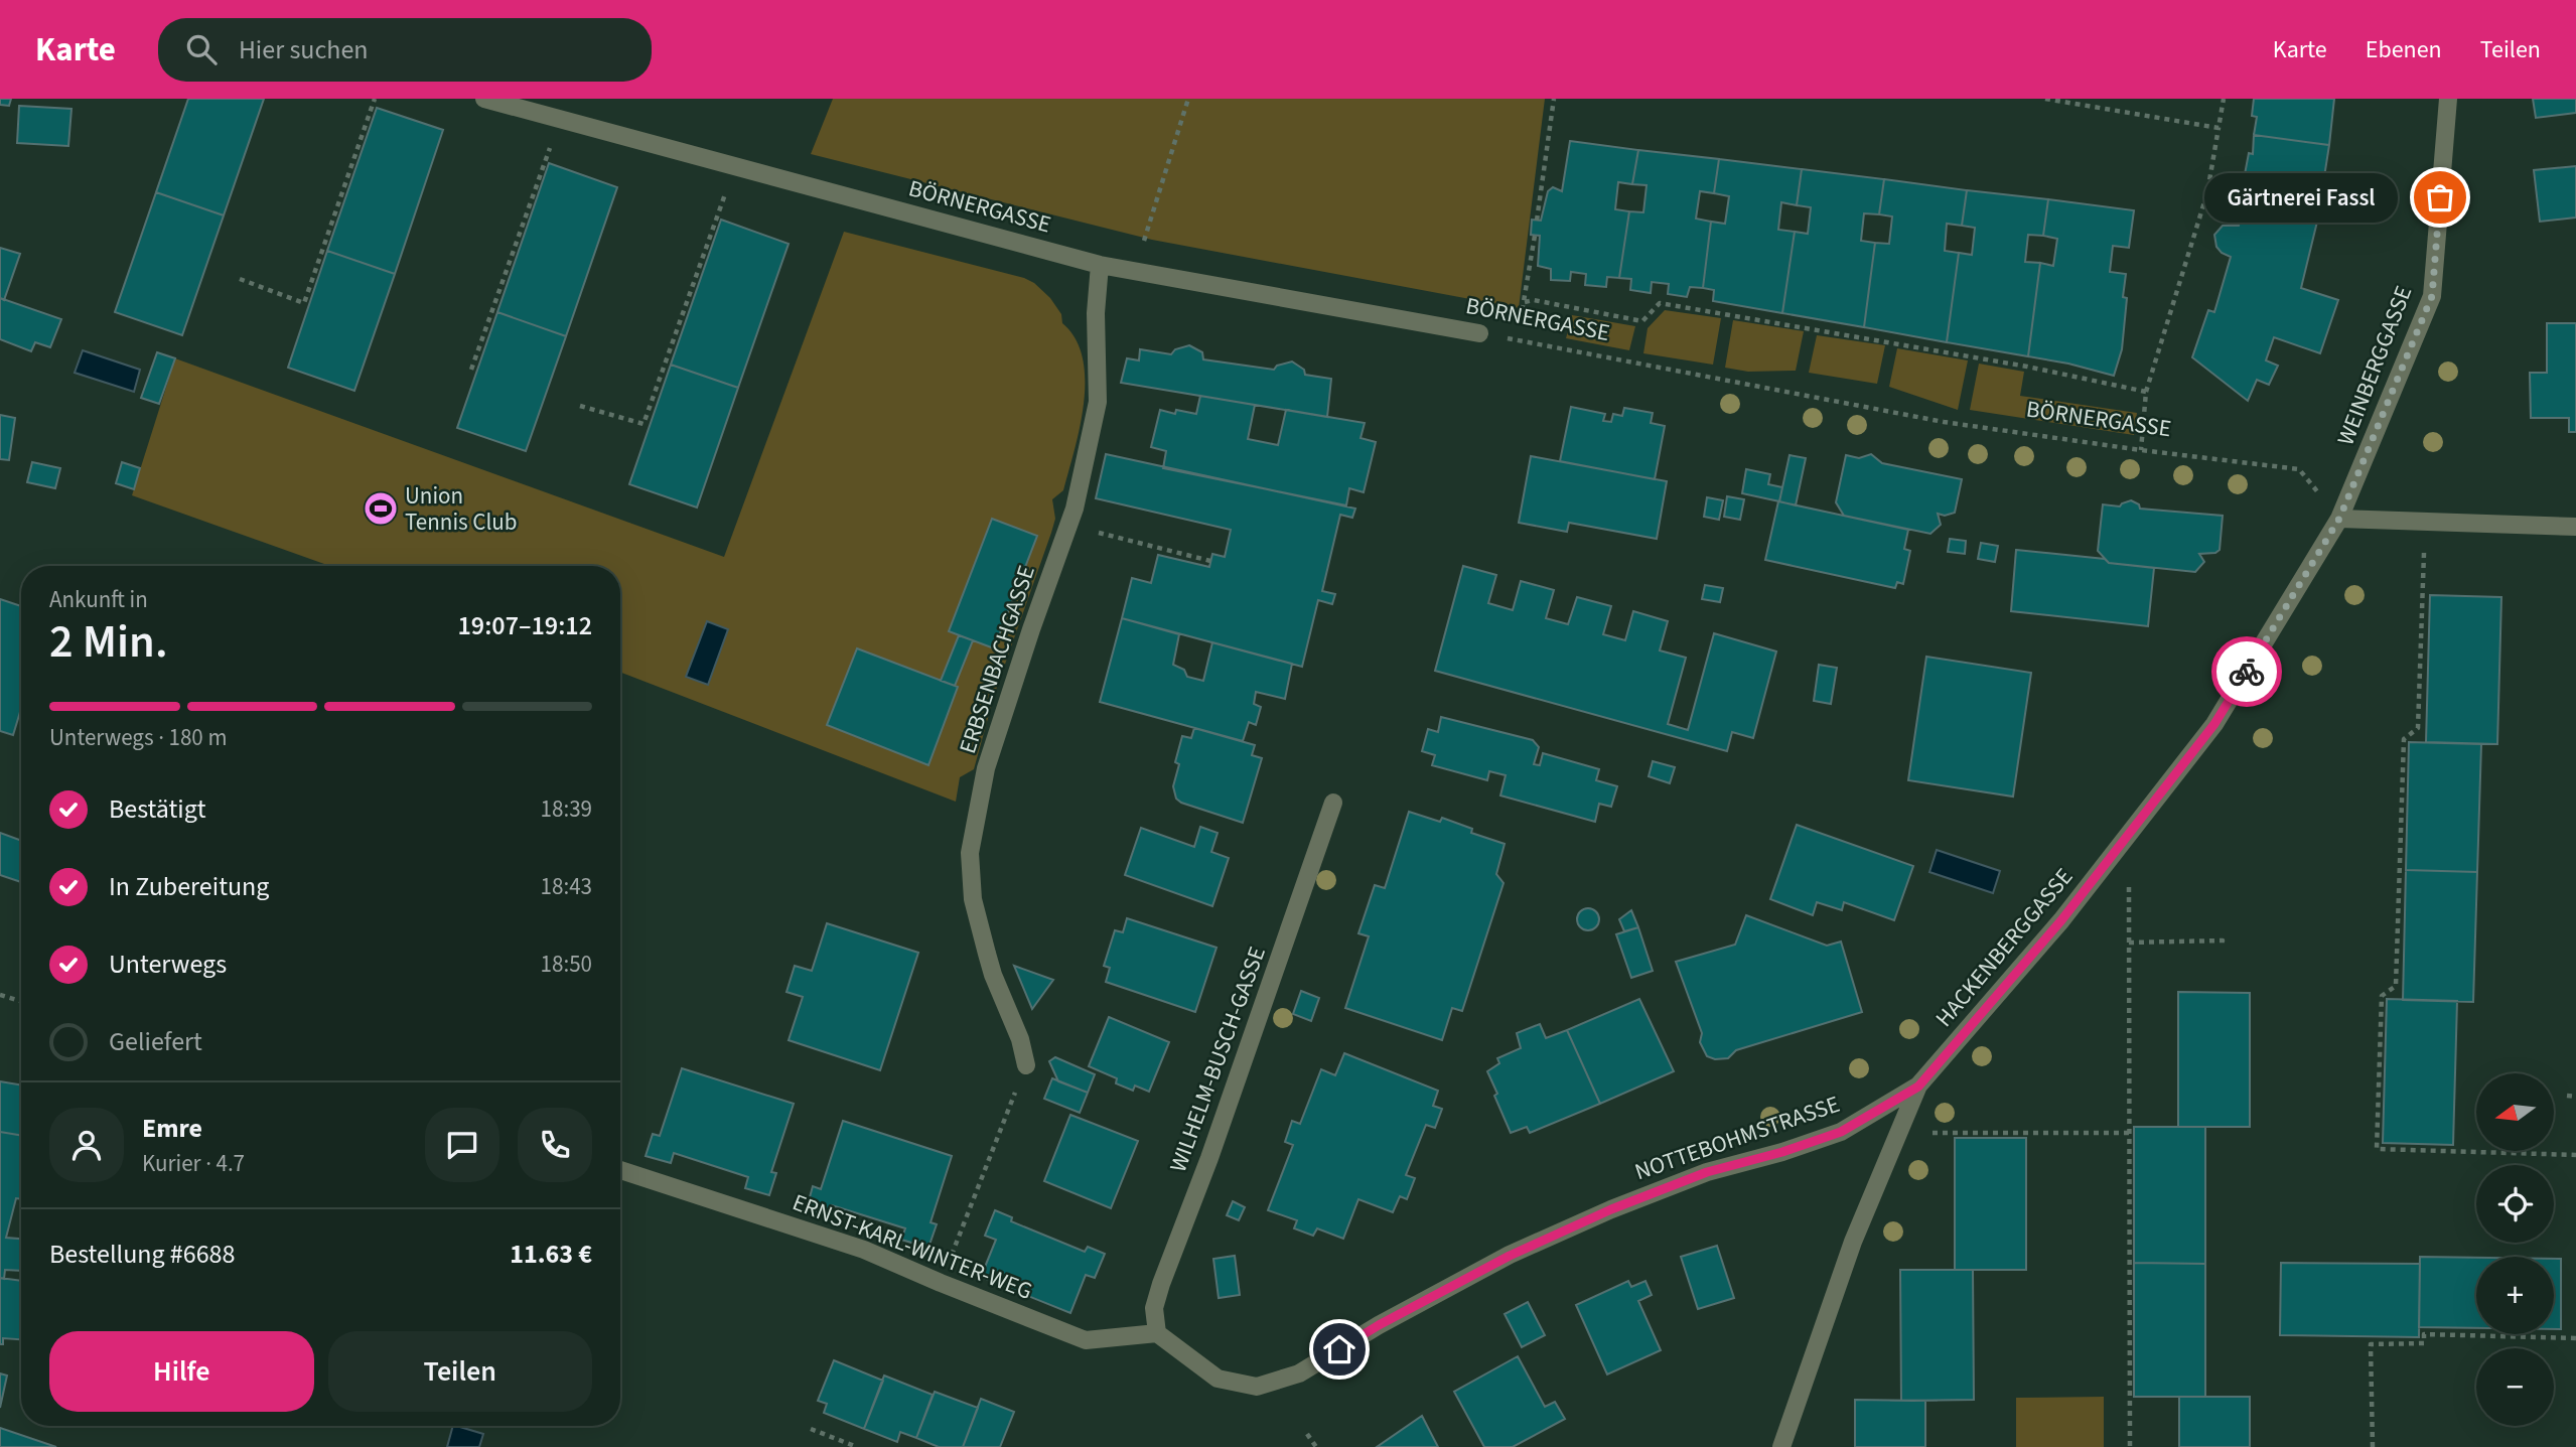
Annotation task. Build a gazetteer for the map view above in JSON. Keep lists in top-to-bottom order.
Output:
{
  "streets": {
    "street": [
      "BÖRNERGASSE",
      "WEINBERGGASSE",
      "ERBSENBACHGASSE",
      "HACKENBERGGASSE",
      "WILHELM-BUSCH-GASSE",
      "NOTTEBOHMSTRASSE",
      "ERNST-KARL-WINTER-WEG"
    ]
  },
  "crossings": [
    ["BÖRNERGASSE", "WEINBERGGASSE"],
    ["BÖRNERGASSE", "ERBSENBACHGASSE"],
    ["BÖRNERGASSE", "HACKENBERGGASSE"],
    ["WEINBERGGASSE", "HACKENBERGGASSE"],
    ["HACKENBERGGASSE", "NOTTEBOHMSTRASSE"],
    ["WILHELM-BUSCH-GASSE", "NOTTEBOHMSTRASSE"],
    ["WILHELM-BUSCH-GASSE", "ERNST-KARL-WINTER-WEG"],
    ["NOTTEBOHMSTRASSE", "ERNST-KARL-WINTER-WEG"]
  ],
  "places": {
    "other": ["Gärtnerei Fassl"],
    "sports": ["Union Tennis Club"]
  },
  "north": "left",
  "page": {
    "header": "Karte",
    "search": "Hier suchen",
    "nav": ["Karte", "Ebenen", "Teilen"],
    "bubble": "Gärtnerei Fassl",
    "heading": ["2 Min.", "Ankunft in", "19:07–19:12"],
    "panel": [
      "Emre",
      "Kurier · 4.7",
      "Bestellung #6688",
      "11.63 €"
    ],
    "bar": "Unterwegs · 180 m",
    "list": [
      ["Bestätigt", "18:39"],
      ["In Zubereitung", "18:43"],
      ["Unterwegs", "18:50"],
      "Geliefert"
    ],
    "map_buttons": ["+", "−"],
    "buttons": ["Hilfe", "Teilen"]
  }
}
